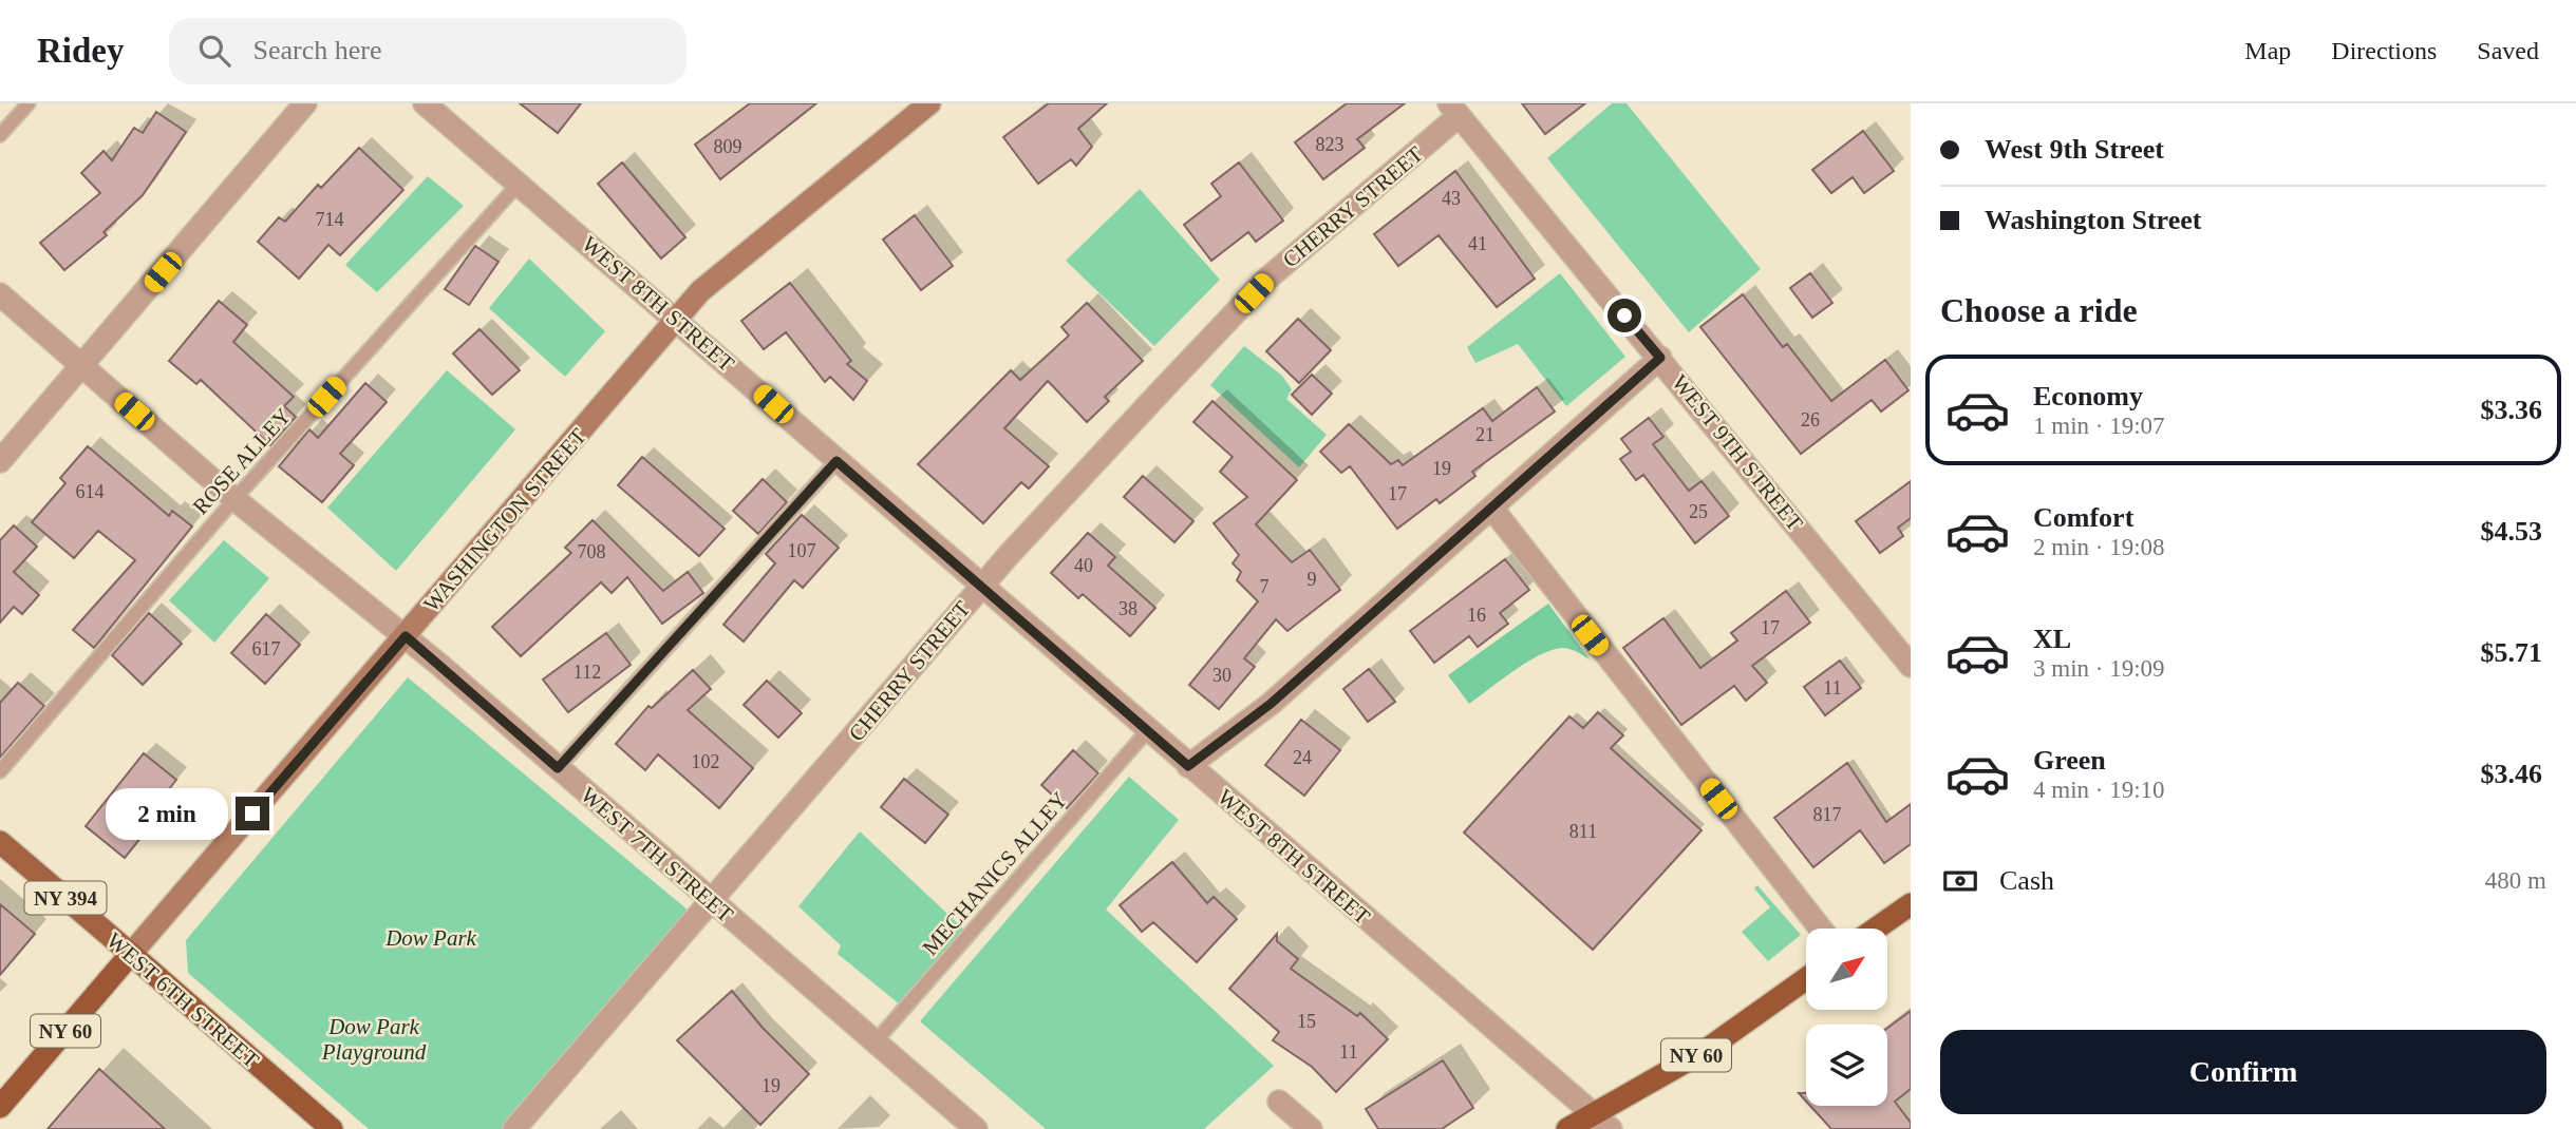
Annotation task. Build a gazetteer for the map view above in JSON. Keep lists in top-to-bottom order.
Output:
{
  "streets": {
    "highway": ["WASHINGTON STREET", "WEST 6TH STREET", "NY 60"],
    "main road": ["NY 394"],
    "street": [
      "CHERRY STREET",
      "WEST 8TH STREET",
      "WEST 9TH STREET",
      "WEST 7TH STREET"
    ],
    "lane": ["ROSE ALLEY", "MECHANICS ALLEY"]
  },
  "crossings": [
    ["CHERRY STREET", "WEST 8TH STREET"],
    ["CHERRY STREET", "WEST 9TH STREET"],
    ["CHERRY STREET", "WEST 7TH STREET"],
    ["WEST 8TH STREET", "ROSE ALLEY"],
    ["WEST 8TH STREET", "WASHINGTON STREET"],
    ["WEST 8TH STREET", "MECHANICS ALLEY"],
    ["WEST 8TH STREET", "NY 60"],
    ["ROSE ALLEY", "WEST 7TH STREET"],
    ["WASHINGTON STREET", "WEST 7TH STREET"],
    ["WASHINGTON STREET", "WEST 6TH STREET"],
    ["WEST 7TH STREET", "MECHANICS ALLEY"]
  ],
  "parks": ["Dow Park", "Dow Park Playground"],
  "house_numbers": [
    "823",
    "809",
    "43",
    "714",
    "41",
    "26",
    "21",
    "19",
    "614",
    "17",
    "25",
    "107",
    "708",
    "40",
    "9",
    "7",
    "38",
    "16",
    "17",
    "617",
    "112",
    "30",
    "11",
    "24",
    "102",
    "817",
    "811",
    "15",
    "11",
    "19"
  ],
  "north": "top right",
  "page": {
    "header": "Ridey",
    "search": "Search here",
    "nav": ["Map", "Directions", "Saved"],
    "banner": ["West 9th Street", "Washington Street"],
    "heading": "Choose a ride",
    "list": [
      {
        "name": "Economy",
        "note": "1 min · 19:07",
        "value": "$3.36"
      },
      {
        "name": "Comfort",
        "note": "2 min · 19:08",
        "value": "$4.53"
      },
      {
        "name": "XL",
        "note": "3 min · 19:09",
        "value": "$5.71"
      },
      {
        "name": "Green",
        "note": "4 min · 19:10",
        "value": "$3.46"
      }
    ],
    "bubble": "2 min",
    "pay": ["Cash", "480 m"],
    "buttons": "Confirm"
  }
}
